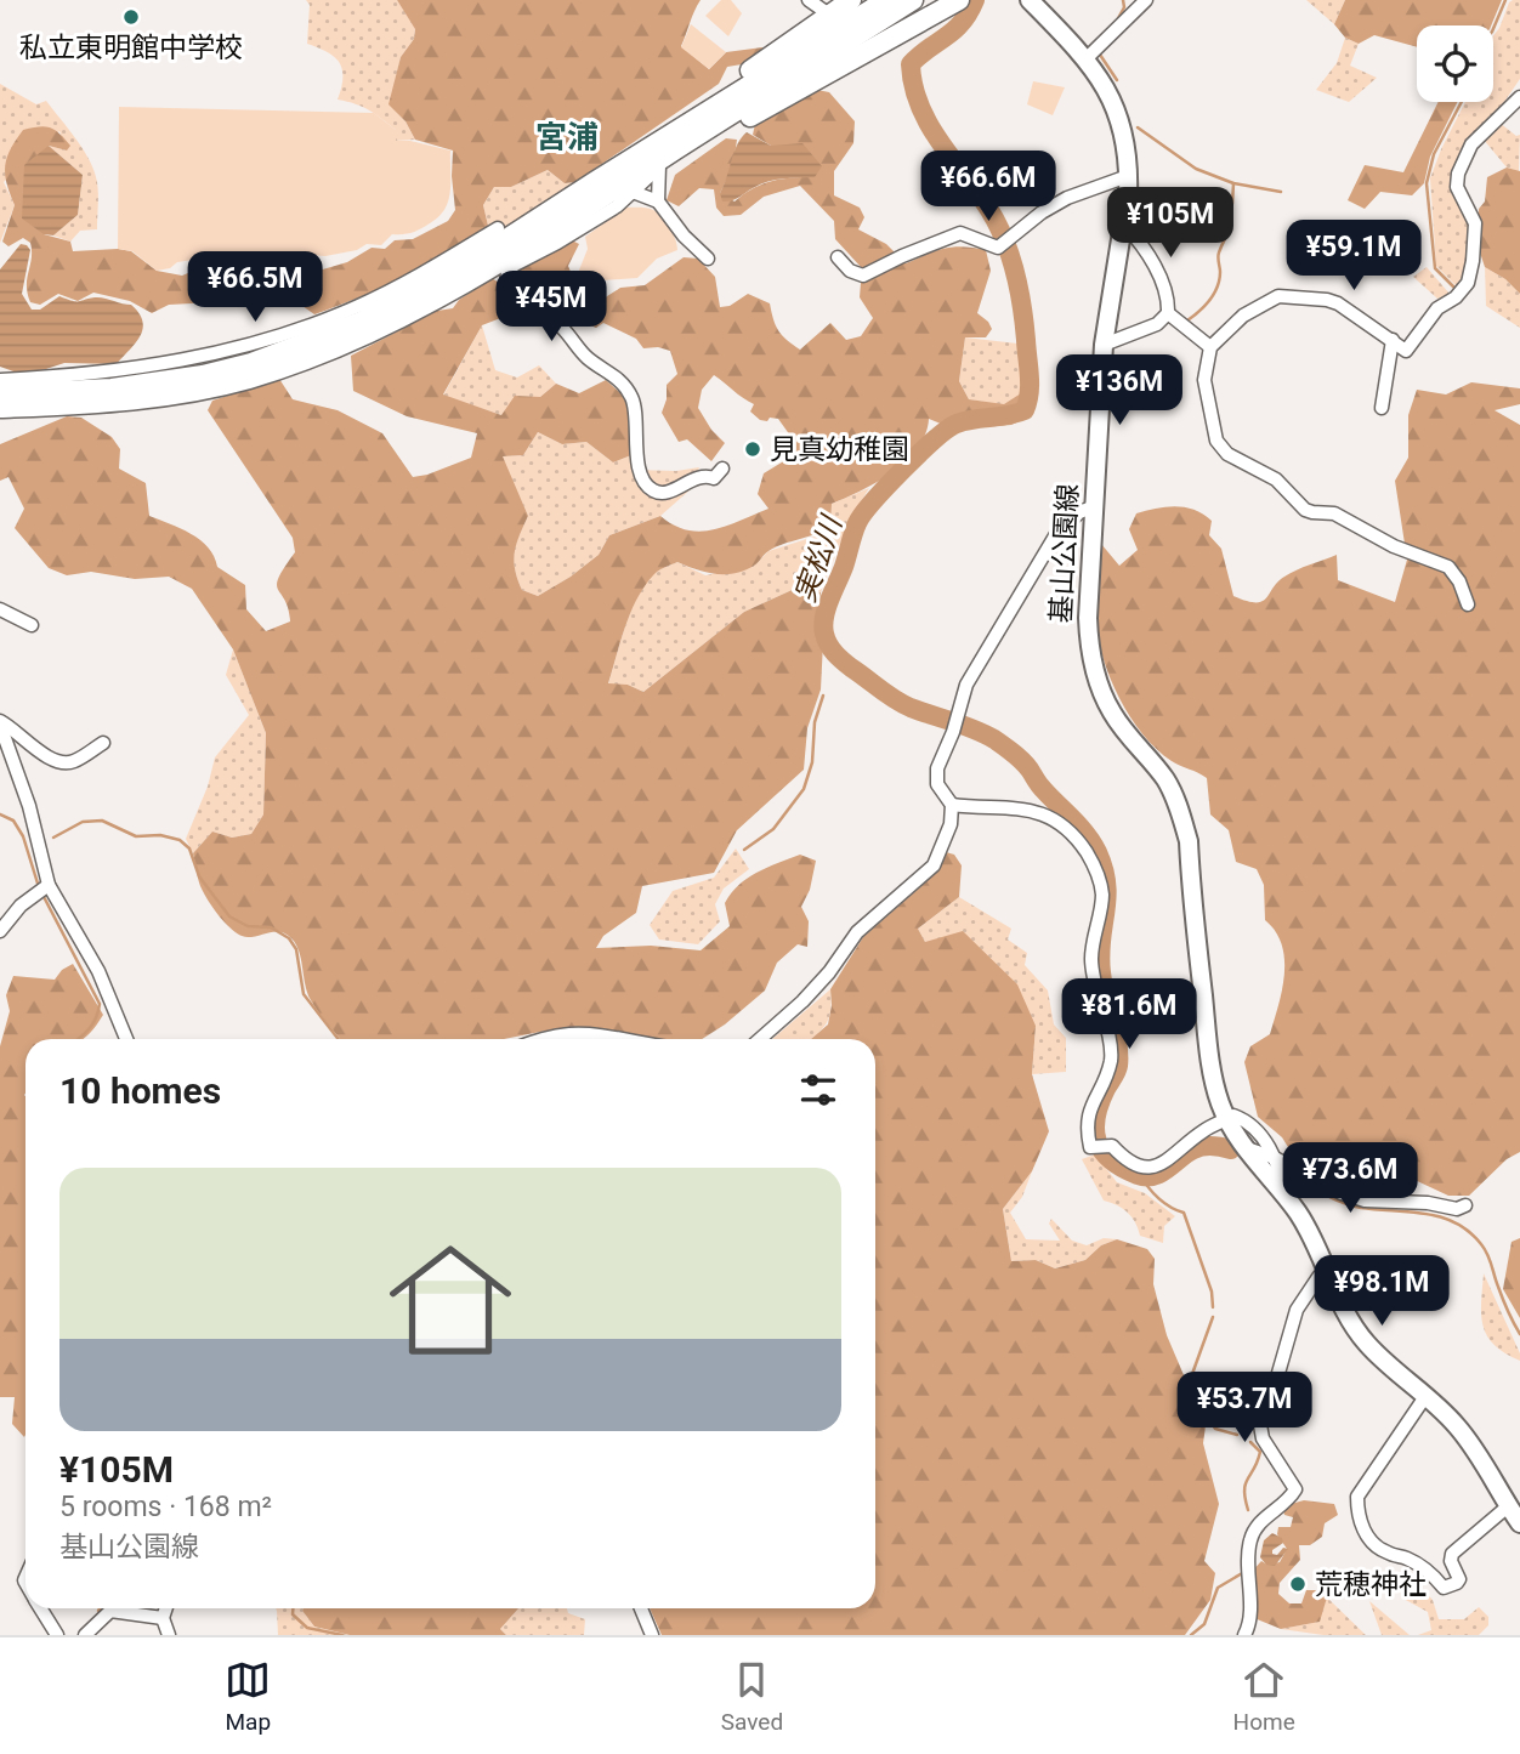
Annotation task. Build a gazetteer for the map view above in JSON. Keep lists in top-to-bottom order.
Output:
{
  "streets": {
    "main road": ["基山公園線"]
  },
  "districts": ["宮浦"],
  "water": ["実松川"],
  "places": ["私立東明館中学校", "見真幼稚園", "荒穂神社"],
  "page": {
    "price": [
      "¥66.6M",
      "¥105M",
      "¥59.1M",
      "¥66.5M",
      "¥45M",
      "¥136M",
      "¥81.6M",
      "¥73.6M",
      "¥98.1M",
      "¥53.7M"
    ],
    "heading": "10 homes",
    "list": [
      {
        "name": "¥105M",
        "note": "5 rooms · 168 m² · 基山公園線"
      }
    ],
    "tabs": ["Map", "Saved", "Home"]
  }
}
